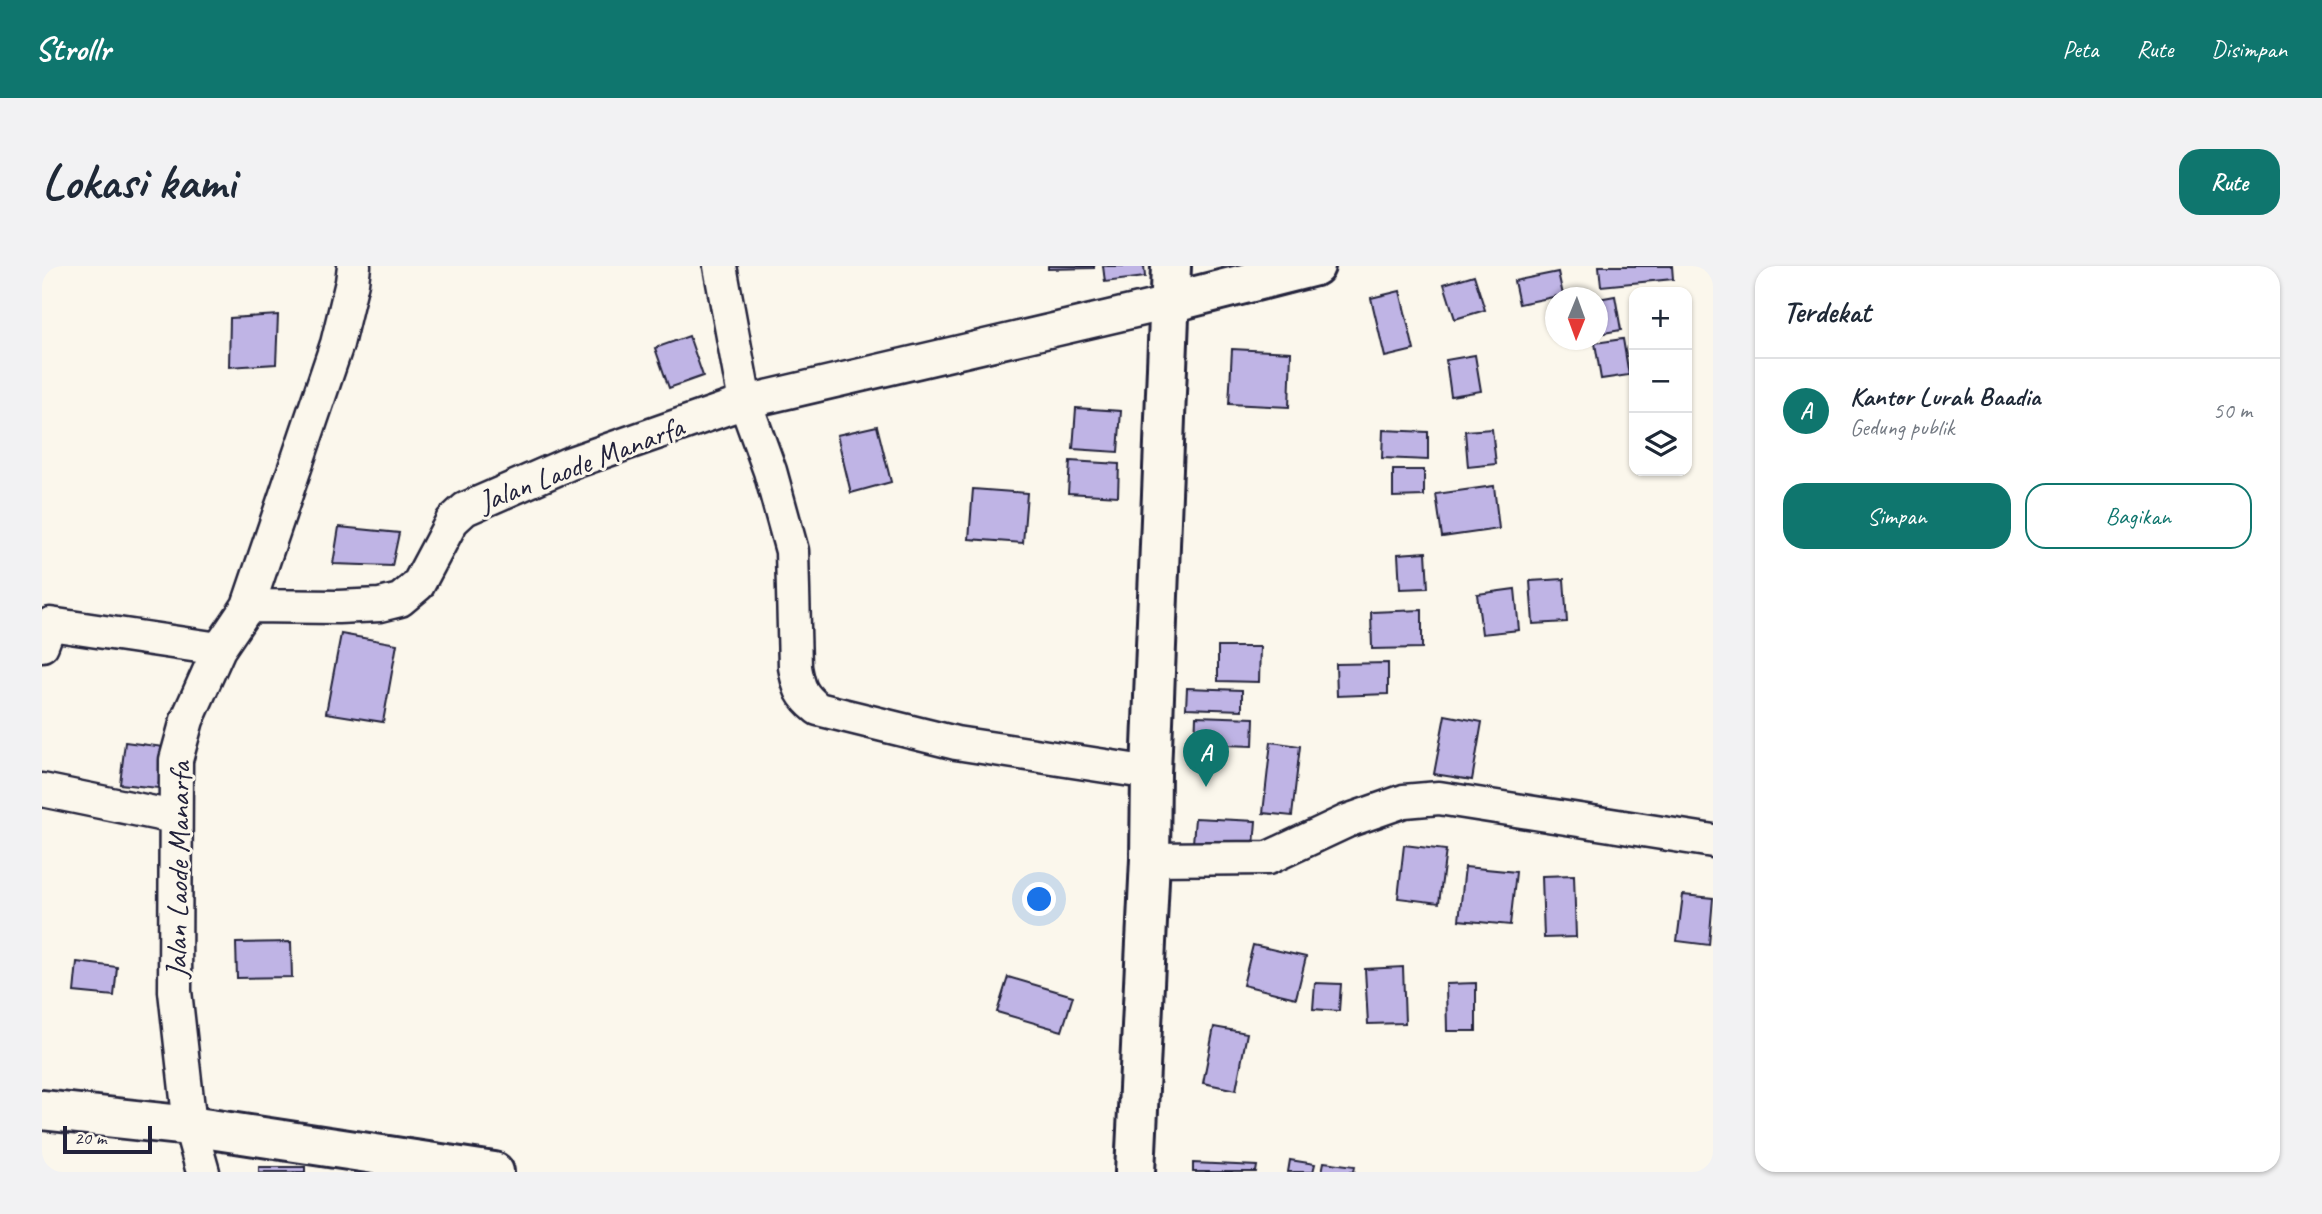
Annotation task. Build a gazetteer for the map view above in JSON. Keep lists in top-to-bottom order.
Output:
{
  "streets": {
    "main road": ["Jalan Laode Manarfa"]
  },
  "scale_bar": "20 m",
  "north": "bottom",
  "page": {
    "header": "Strollr",
    "nav": ["Peta", "Rute", "Disimpan"],
    "buttons": [
      "Rute",
      ["Simpan", "Bagikan"]
    ],
    "title": "Lokasi kami",
    "heading": "Terdekat",
    "map_buttons": ["+", "−"],
    "list": [
      {
        "mark": "A",
        "name": "Kantor Lurah Baadia",
        "note": "Gedung publik",
        "value": "50 m"
      }
    ],
    "pins": "A",
    "scale": "20 m"
  }
}
